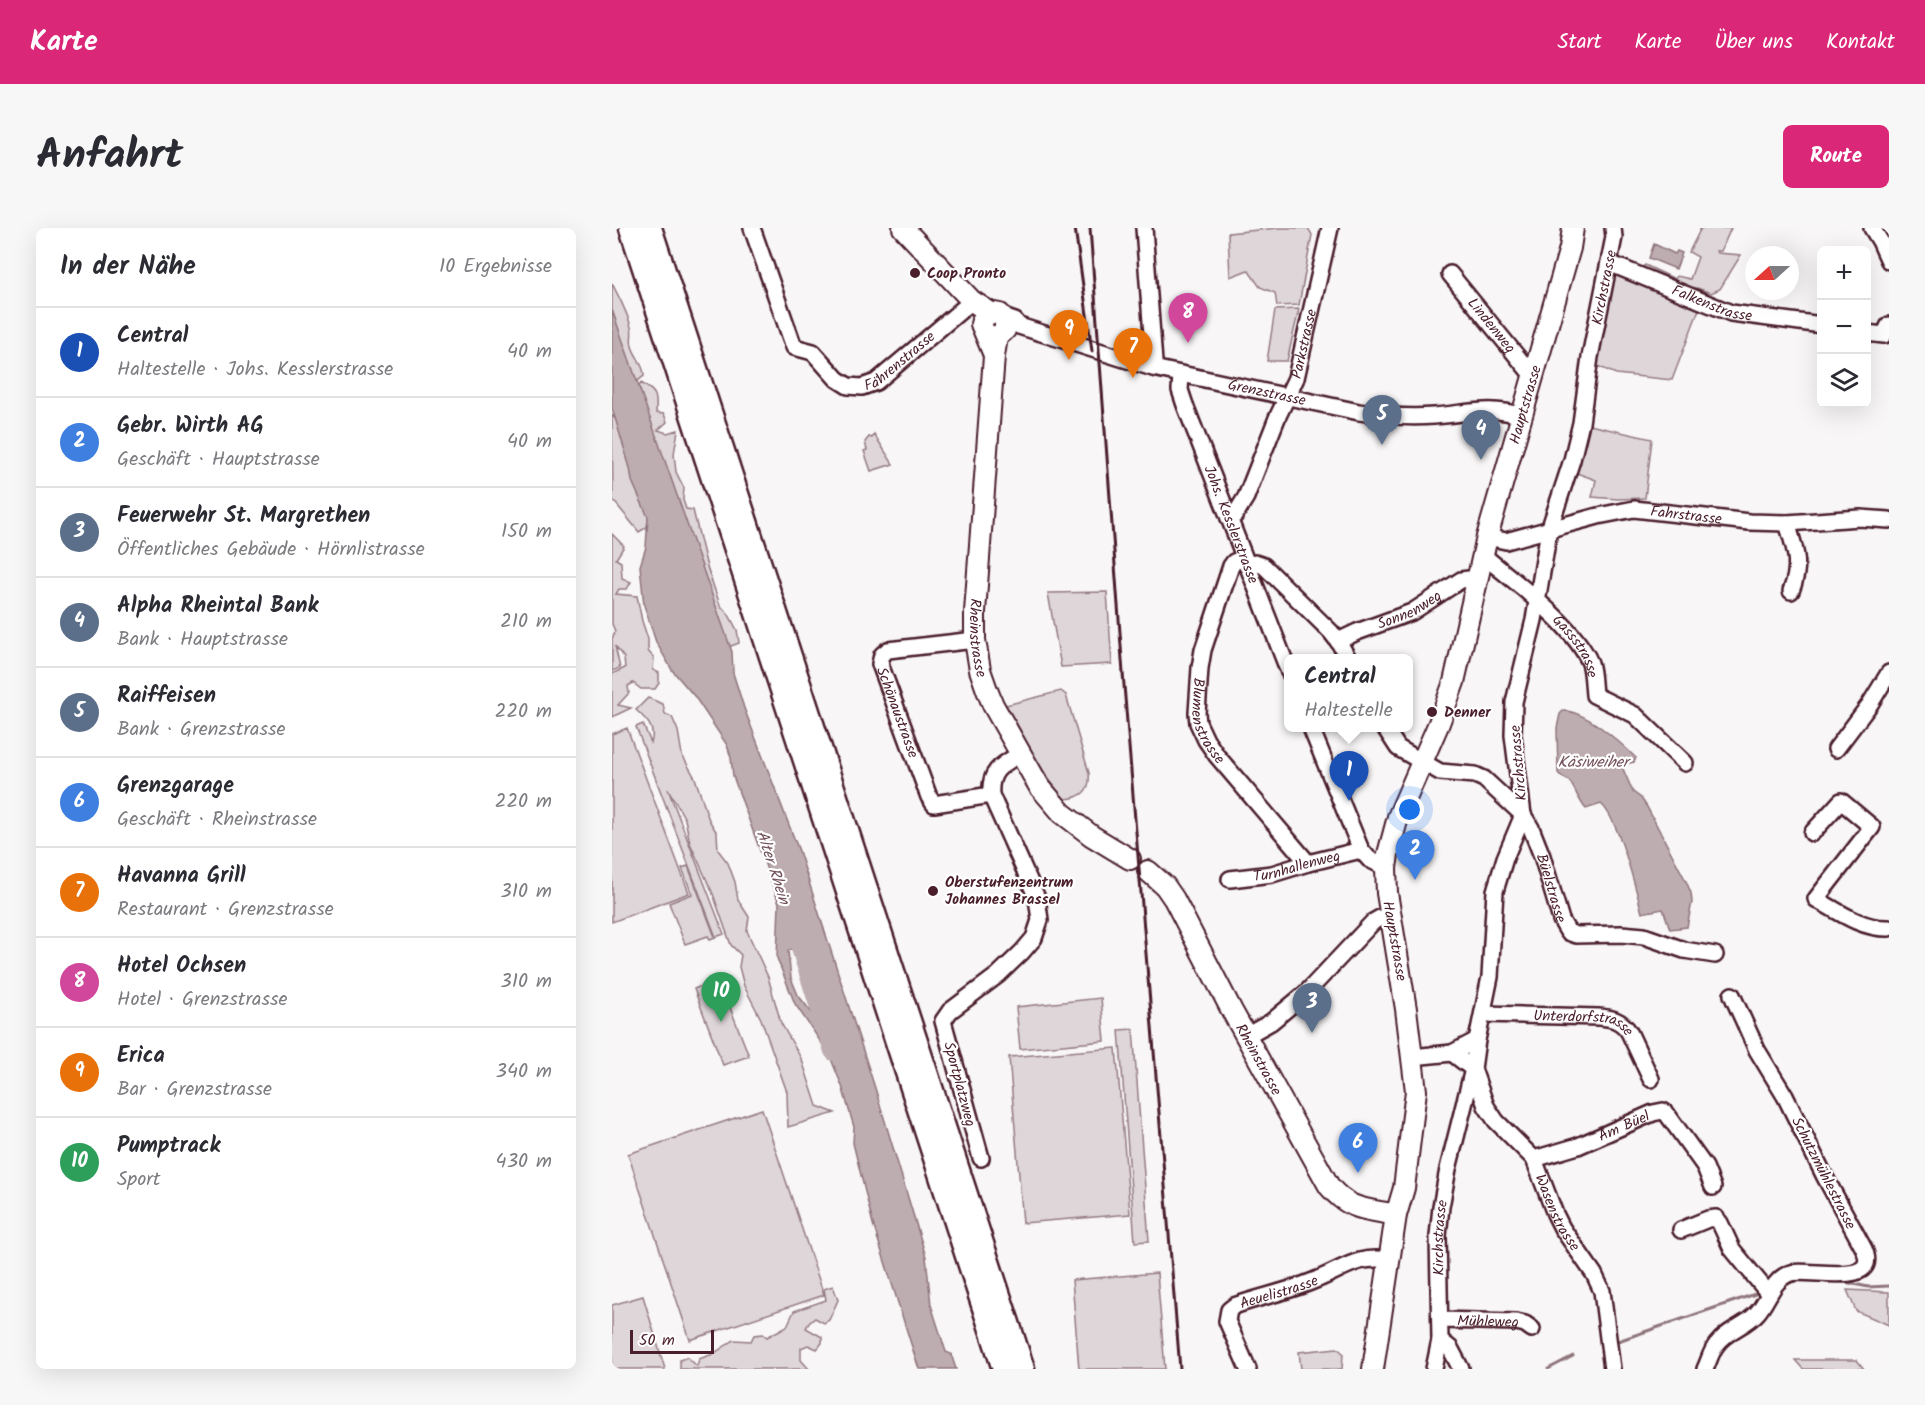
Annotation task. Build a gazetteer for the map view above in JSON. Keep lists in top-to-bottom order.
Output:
{
  "streets": {
    "main road": ["Grenzstrasse", "Hauptstrasse", "Rheinstrasse"],
    "street": [
      "Kirchstrasse",
      "Falkenstrasse",
      "Lindenweg",
      "Parkstrasse",
      "Fährenstrasse",
      "Fahrstrasse",
      "Johs. Kesslerstrasse",
      "Sonnenweg",
      "Gassstrasse",
      "Schönaustrasse",
      "Blumenstrasse",
      "Turnhallenweg",
      "Büelstrasse",
      "Unterdorfstrasse",
      "Sportplatzweg",
      "Am Büel",
      "Schutzmühlestrasse",
      "Wasenstrasse",
      "Aeuelistrasse",
      "Mühleweg"
    ]
  },
  "crossings": [
    ["Kirchstrasse", "Falkenstrasse"],
    ["Kirchstrasse", "Fahrstrasse"],
    ["Kirchstrasse", "Gassstrasse"],
    ["Kirchstrasse", "Büelstrasse"],
    ["Kirchstrasse", "Unterdorfstrasse"],
    ["Kirchstrasse", "Wasenstrasse"],
    ["Kirchstrasse", "Mühleweg"],
    ["Lindenweg", "Hauptstrasse"],
    ["Parkstrasse", "Grenzstrasse"],
    ["Parkstrasse", "Johs. Kesslerstrasse"],
    ["Fährenstrasse", "Grenzstrasse"],
    ["Grenzstrasse", "Hauptstrasse"],
    ["Grenzstrasse", "Johs. Kesslerstrasse"],
    ["Grenzstrasse", "Rheinstrasse"],
    ["Hauptstrasse", "Fahrstrasse"],
    ["Hauptstrasse", "Sonnenweg"],
    ["Hauptstrasse", "Rheinstrasse"],
    ["Hauptstrasse", "Gassstrasse"],
    ["Hauptstrasse", "Büelstrasse"],
    ["Hauptstrasse", "Aeuelistrasse"],
    ["Johs. Kesslerstrasse", "Blumenstrasse"],
    ["Rheinstrasse", "Schönaustrasse"],
    ["Schönaustrasse", "Sportplatzweg"],
    ["Blumenstrasse", "Turnhallenweg"],
    ["Am Büel", "Wasenstrasse"]
  ],
  "water": ["Käsiweiher", "Alter Rhein"],
  "places": ["Coop Pronto", "Denner", "Oberstufenzentrum Johannes Brassel"],
  "scale_bar": "50 m",
  "north": "left",
  "page": {
    "header": "Karte",
    "nav": [
      "Start",
      "Karte",
      "Über uns",
      "Kontakt"
    ],
    "title": "Anfahrt",
    "buttons": "Route",
    "heading": ["In der Nähe", "10 Ergebnisse"],
    "map_buttons": ["+", "−"],
    "pins": [
      "8",
      "9",
      "7",
      "5",
      "4",
      "1",
      "2",
      "10",
      "3",
      "6"
    ],
    "list": [
      {
        "mark": "1",
        "name": "Central",
        "note": "Haltestelle · Johs. Kesslerstrasse",
        "value": "40 m"
      },
      {
        "mark": "2",
        "name": "Gebr. Wirth AG",
        "note": "Geschäft · Hauptstrasse",
        "value": "40 m"
      },
      {
        "mark": "3",
        "name": "Feuerwehr St. Margrethen",
        "note": "Öffentliches Gebäude · Hörnlistrasse",
        "value": "150 m"
      },
      {
        "mark": "4",
        "name": "Alpha Rheintal Bank",
        "note": "Bank · Hauptstrasse",
        "value": "210 m"
      },
      {
        "mark": "5",
        "name": "Raiffeisen",
        "note": "Bank · Grenzstrasse",
        "value": "220 m"
      },
      {
        "mark": "6",
        "name": "Grenzgarage",
        "note": "Geschäft · Rheinstrasse",
        "value": "220 m"
      },
      {
        "mark": "7",
        "name": "Havanna Grill",
        "note": "Restaurant · Grenzstrasse",
        "value": "310 m"
      },
      {
        "mark": "8",
        "name": "Hotel Ochsen",
        "note": "Hotel · Grenzstrasse",
        "value": "310 m"
      },
      {
        "mark": "9",
        "name": "Erica",
        "note": "Bar · Grenzstrasse",
        "value": "340 m"
      },
      {
        "mark": "10",
        "name": "Pumptrack",
        "note": "Sport",
        "value": "430 m"
      }
    ],
    "popup": ["Central", "Haltestelle"],
    "scale": "50 m"
  }
}
